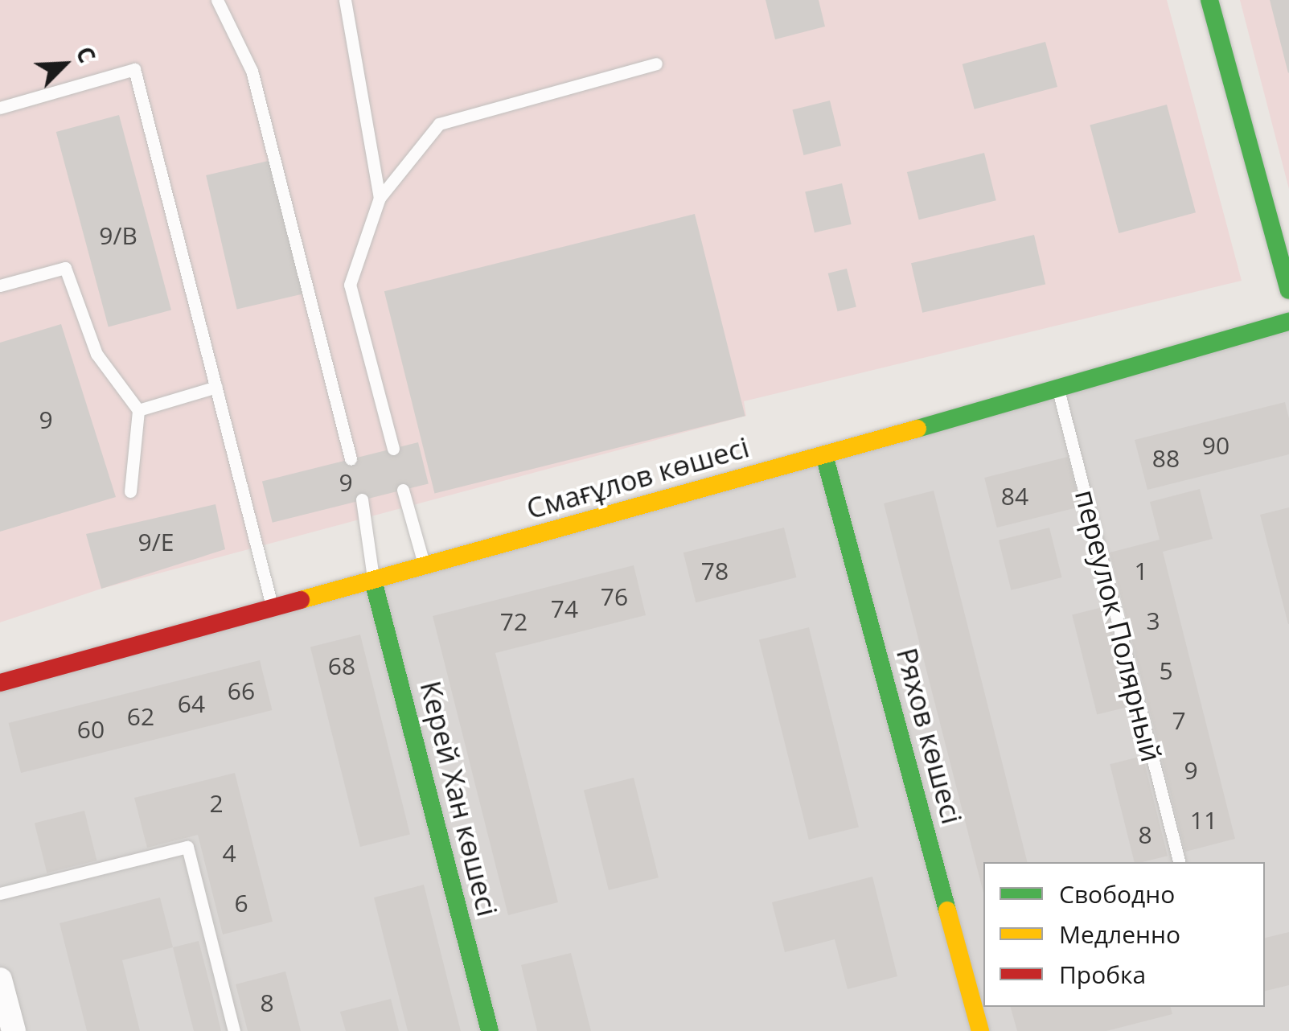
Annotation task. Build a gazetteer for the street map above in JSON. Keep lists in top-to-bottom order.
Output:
{
  "streets": {
    "street": ["Смағұлов көшесі", "Ряхов көшесі", "Керей Хан көшесі"],
    "lane": ["переулок Полярный"]
  },
  "crossings": [
    ["Смағұлов көшесі", "переулок Полярный"],
    ["Смағұлов көшесі", "Ряхов көшесі"],
    ["Смағұлов көшесі", "Керей Хан көшесі"]
  ],
  "house_numbers": [
    "9/В",
    "9",
    "90",
    "88",
    "9",
    "84",
    "9/Е",
    "78",
    "1",
    "76",
    "74",
    "3",
    "72",
    "68",
    "5",
    "66",
    "64",
    "62",
    "7",
    "60",
    "9",
    "2",
    "11",
    "8",
    "4",
    "6",
    "8"
  ],
  "legend": ["Свободно", "Медленно", "Пробка"],
  "north": "top right"
}
